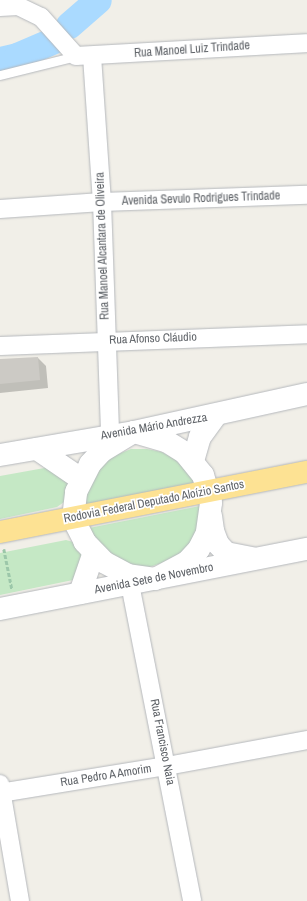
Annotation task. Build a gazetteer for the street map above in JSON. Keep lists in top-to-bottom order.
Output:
{
  "streets": {
    "highway": ["Rodovia Federal Deputado Aloízio Santos"],
    "street": [
      "Rua Manoel Luiz Trindade",
      "Avenida Sevulo Rodrigues Trindade",
      "Rua Manoel Alcantara de Oliveira",
      "Rua Afonso Cláudio",
      "Avenida Mário Andrezza",
      "Avenida Sete de Novembro",
      "Rua Francisco Naia",
      "Rua Pedro A Amorim"
    ]
  },
  "crossings": [
    ["Rua Manoel Luiz Trindade", "Rua Manoel Alcantara de Oliveira"],
    ["Avenida Sevulo Rodrigues Trindade", "Rua Manoel Alcantara de Oliveira"],
    ["Rua Manoel Alcantara de Oliveira", "Rua Afonso Cláudio"],
    ["Rua Manoel Alcantara de Oliveira", "Avenida Mário Andrezza"],
    ["Avenida Sete de Novembro", "Rua Francisco Naia"],
    ["Rua Francisco Naia", "Rua Pedro A Amorim"]
  ]
}
